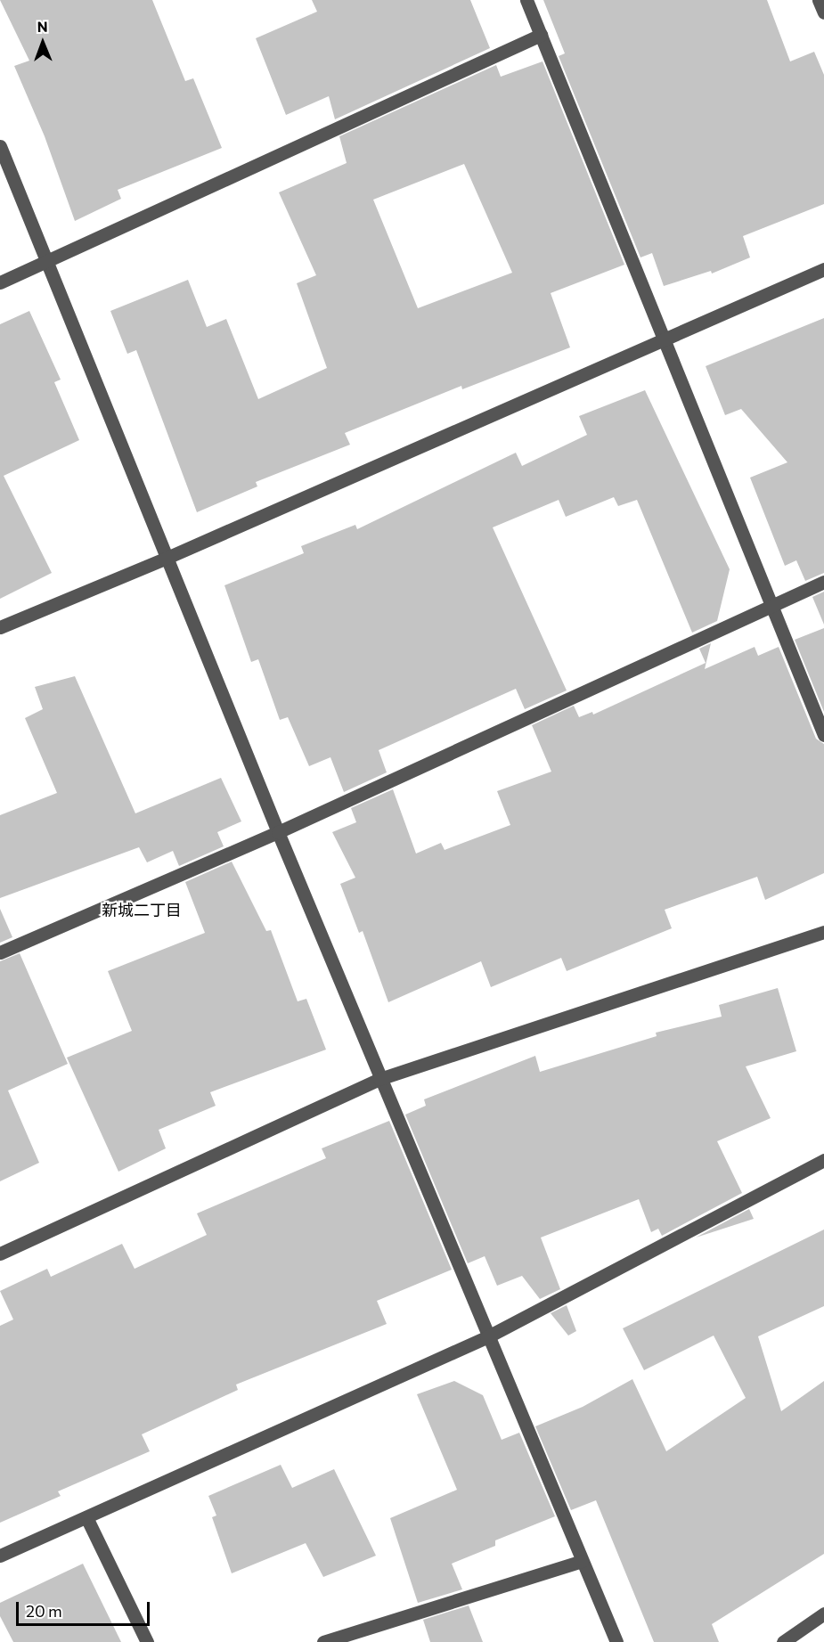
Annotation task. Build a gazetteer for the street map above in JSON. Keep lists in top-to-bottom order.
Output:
{
  "districts": ["新城二丁目"],
  "scale_bar": "20 m",
  "north": "top"
}
